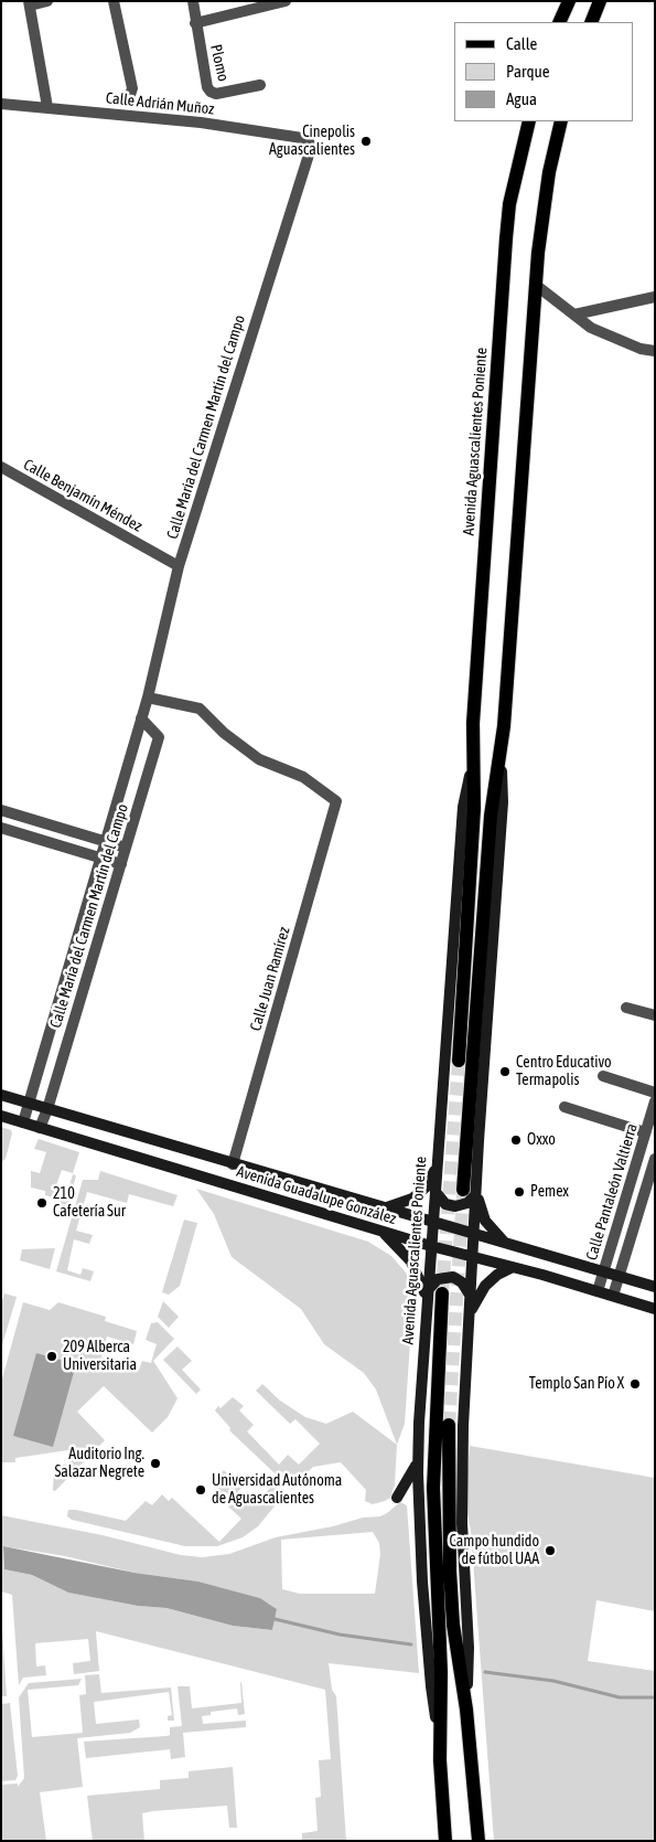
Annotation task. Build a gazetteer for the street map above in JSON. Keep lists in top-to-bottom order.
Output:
{
  "streets": {
    "main road": ["Avenida Aguascalientes Poniente", "Avenida Guadalupe González"],
    "street": [
      "Plomo",
      "Calle Adrián Muñoz",
      "Calle María del Carmen Martín del Campo",
      "Calle Benjamín Méndez",
      "Calle Juan Ramírez",
      "Calle Pantaleón Valtierra"
    ]
  },
  "crossings": [
    ["Calle Adrián Muñoz", "Calle María del Carmen Martín del Campo"],
    ["Calle María del Carmen Martín del Campo", "Calle Benjamín Méndez"],
    ["Calle María del Carmen Martín del Campo", "Calle Juan Ramírez"],
    ["Calle María del Carmen Martín del Campo", "Avenida Guadalupe González"],
    ["Avenida Aguascalientes Poniente", "Avenida Guadalupe González"],
    ["Calle Juan Ramírez", "Avenida Guadalupe González"],
    ["Calle Pantaleón Valtierra", "Avenida Guadalupe González"]
  ],
  "places": [
    "Cinepolis Aguascalientes",
    "Centro Educativo Termapolis",
    "Oxxo",
    "Pemex",
    "210 Cafetería Sur",
    "209 Alberca Universitaria",
    "Templo San Pío X",
    "Auditorio Ing. Salazar Negrete",
    "Universidad Autónoma de Aguascalientes",
    "Campo hundido de fútbol UAA"
  ],
  "legend": ["Calle", "Parque", "Agua"]
}
